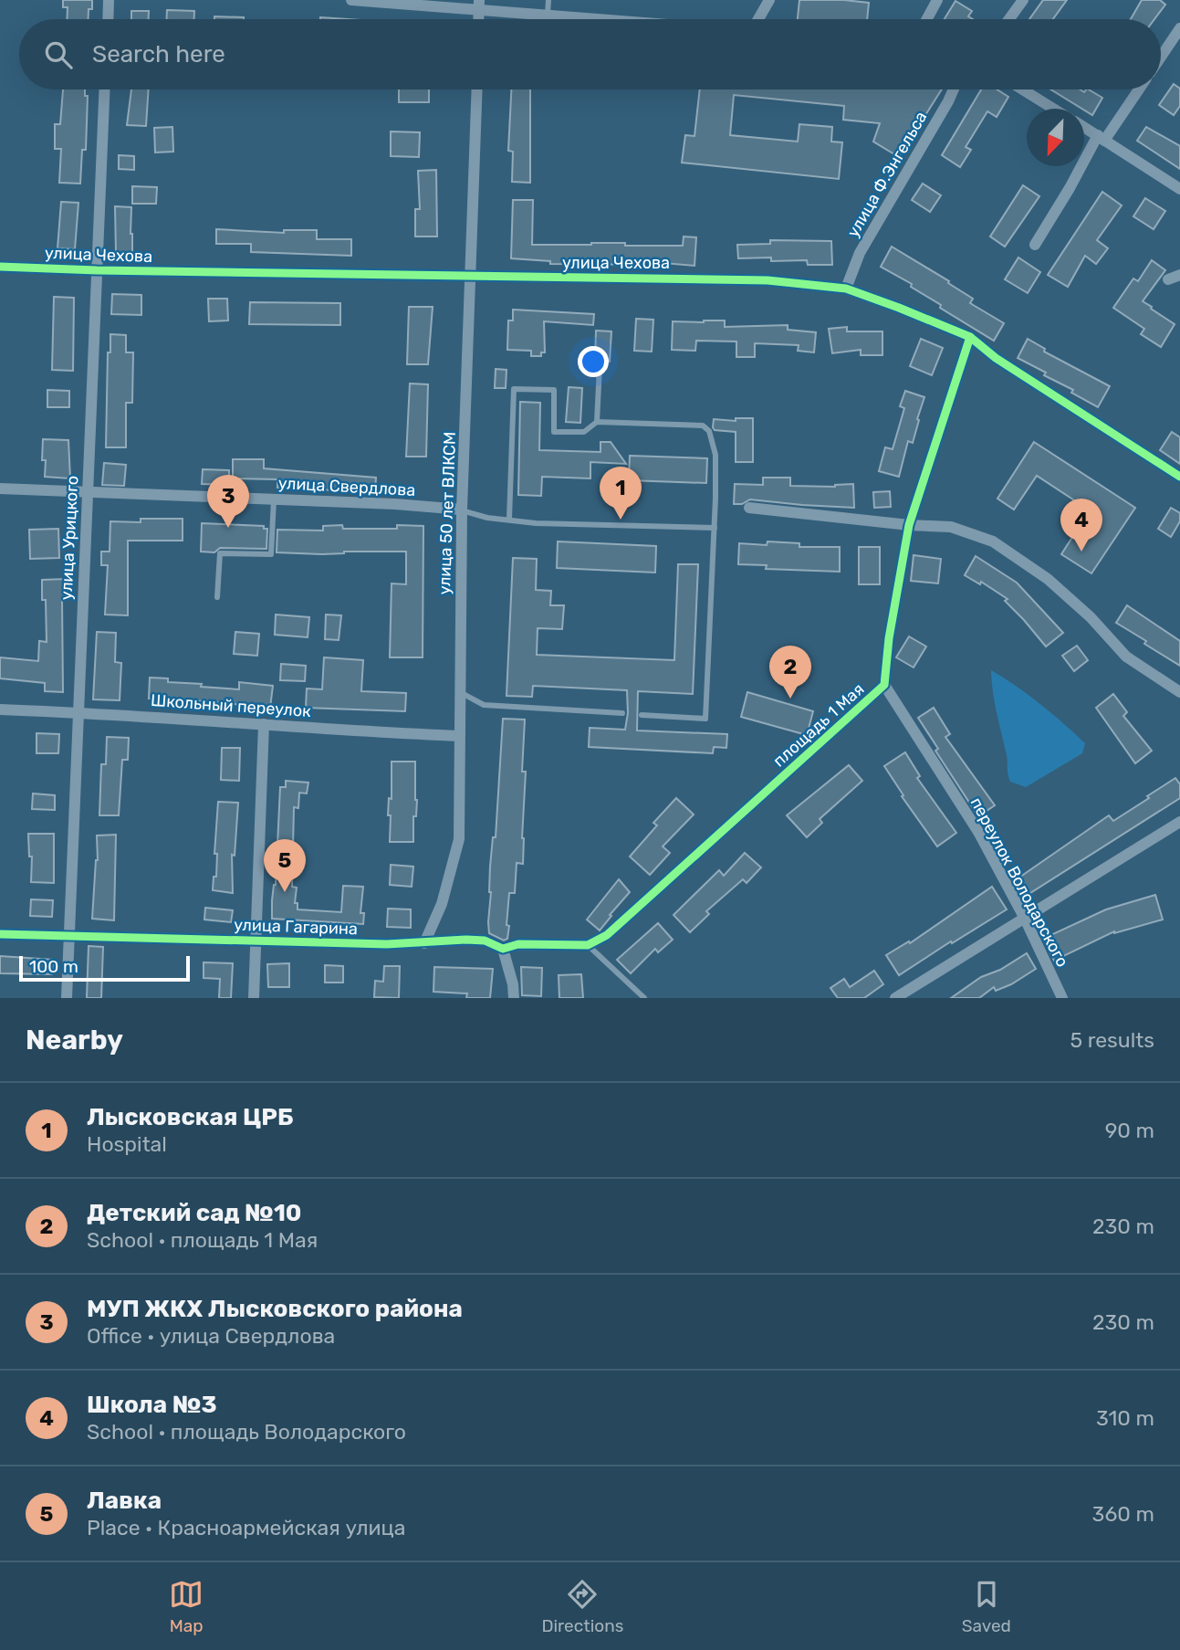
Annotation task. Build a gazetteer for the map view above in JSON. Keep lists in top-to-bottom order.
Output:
{
  "streets": {
    "street": [
      "улица Ф.Энгельса",
      "улица Чехова",
      "улица Свердлова",
      "улица 50 лет ВЛКСМ",
      "улица Урицкого",
      "Школьный переулок",
      "площадь 1 Мая",
      "переулок Володарского",
      "улица Гагарина"
    ]
  },
  "crossings": [
    ["улица Ф.Энгельса", "улица Чехова"],
    ["улица Чехова", "улица 50 лет ВЛКСМ"],
    ["улица Чехова", "улица Урицкого"],
    ["улица Чехова", "площадь 1 Мая"],
    ["улица Свердлова", "улица 50 лет ВЛКСМ"],
    ["улица Свердлова", "улица Урицкого"],
    ["улица 50 лет ВЛКСМ", "Школьный переулок"],
    ["улица 50 лет ВЛКСМ", "улица Гагарина"],
    ["улица Урицкого", "Школьный переулок"],
    ["улица Урицкого", "улица Гагарина"],
    ["площадь 1 Мая", "переулок Володарского"],
    ["площадь 1 Мая", "улица Гагарина"]
  ],
  "scale_bar": "100 m",
  "north": "bottom left",
  "page": {
    "search": "Search here",
    "pins": [
      "1",
      "3",
      "4",
      "2",
      "5"
    ],
    "scale": "100 m",
    "heading": ["Nearby", "5 results"],
    "list": [
      {
        "mark": "1",
        "name": "Лысковская ЦРБ",
        "note": "Hospital",
        "value": "90 m"
      },
      {
        "mark": "2",
        "name": "Детский сад №10",
        "note": "School · площадь 1 Мая",
        "value": "230 m"
      },
      {
        "mark": "3",
        "name": "МУП ЖКХ Лысковского района",
        "note": "Office · улица Свердлова",
        "value": "230 m"
      },
      {
        "mark": "4",
        "name": "Школа №3",
        "note": "School · площадь Володарского",
        "value": "310 m"
      },
      {
        "mark": "5",
        "name": "Лавка",
        "note": "Place · Красноармейская улица",
        "value": "360 m"
      }
    ],
    "nav": ["Map", "Directions", "Saved"]
  }
}
